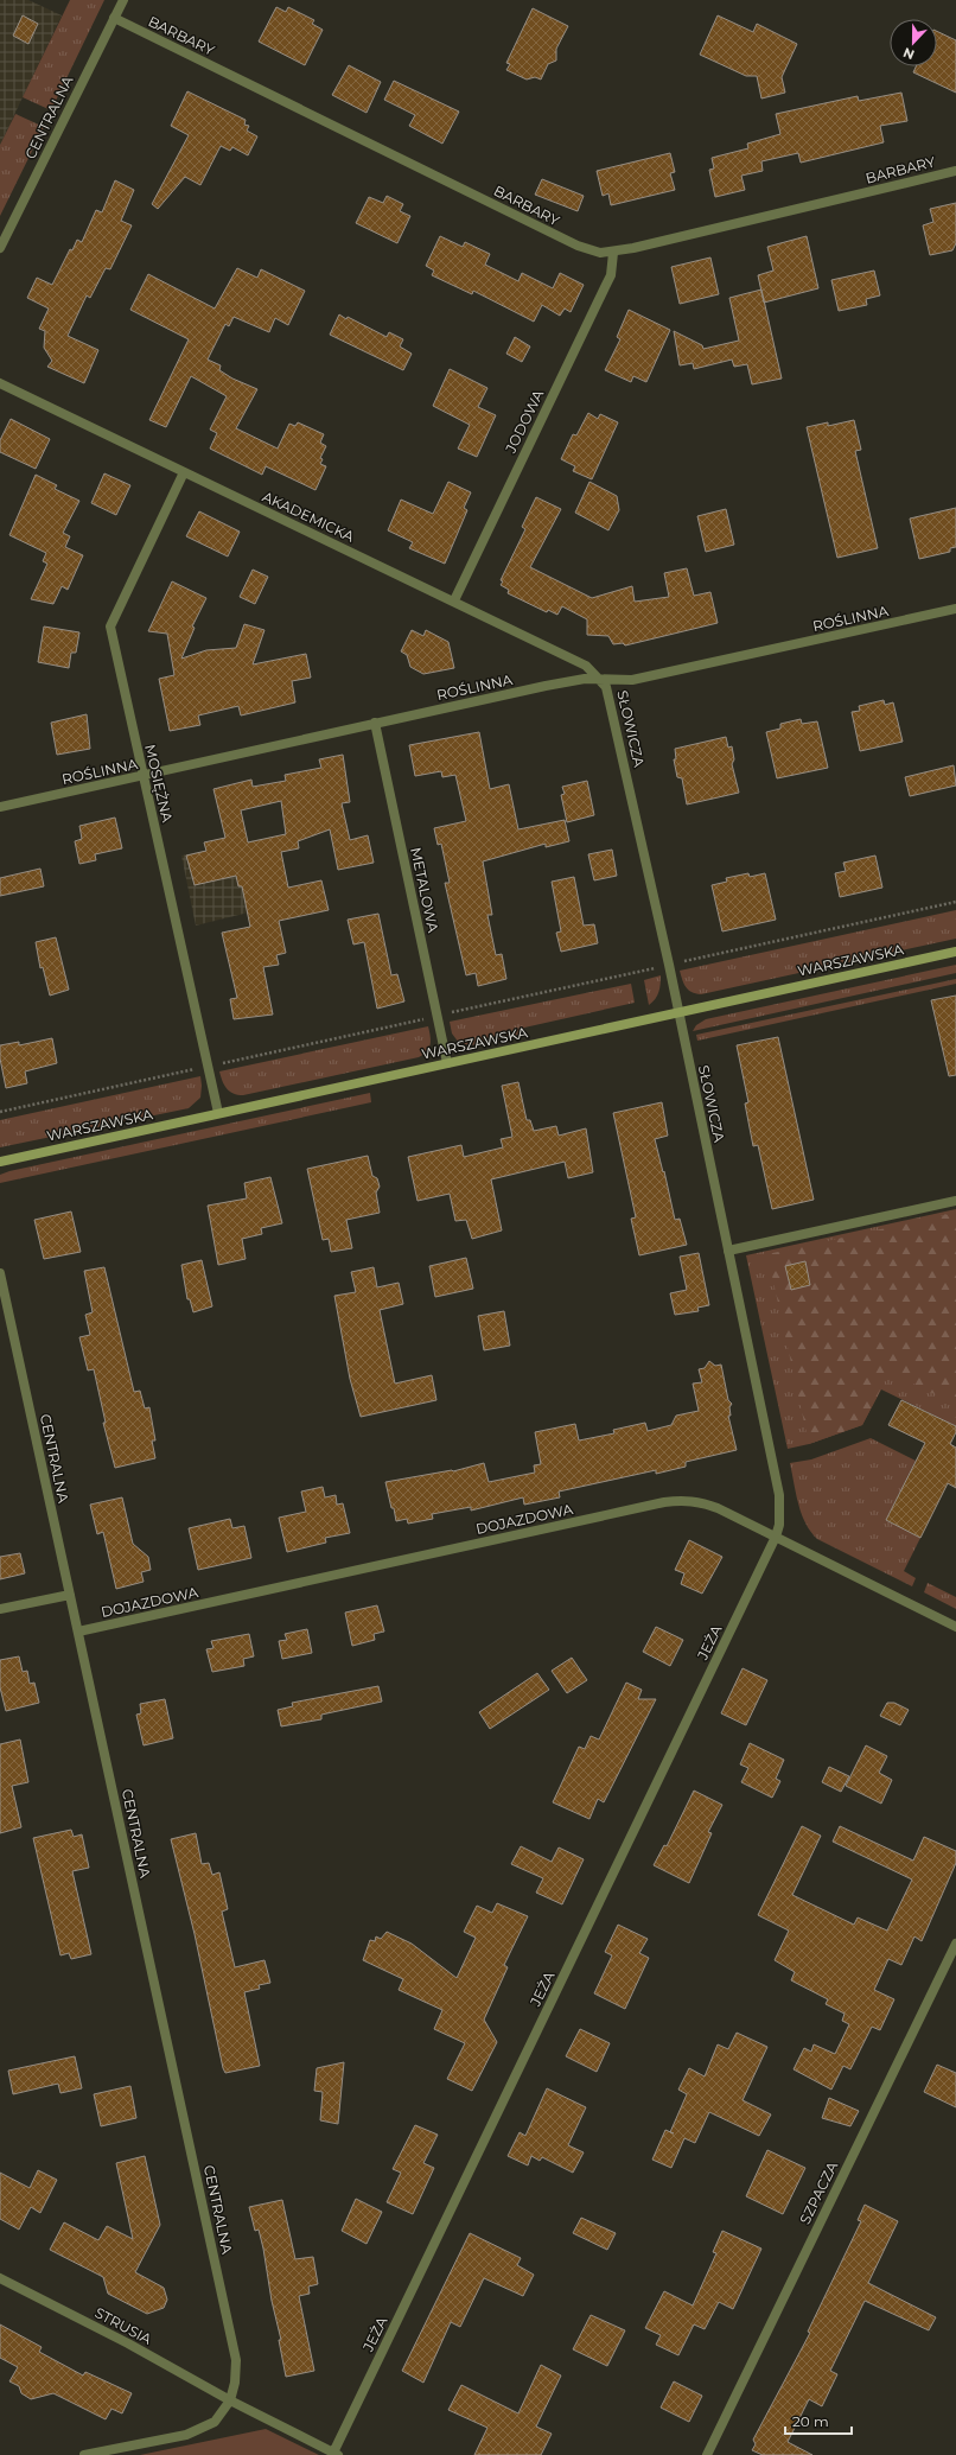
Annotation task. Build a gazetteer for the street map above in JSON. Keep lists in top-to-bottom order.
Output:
{
  "streets": {
    "street": [
      "BARBARY",
      "CENTRALNA",
      "JODOWA",
      "AKADEMICKA",
      "ROŚLINNA",
      "SŁOWICZA",
      "MOSIĘŻNA",
      "METALOWA",
      "WARSZAWSKA",
      "DOJAZDOWA",
      "JEŻA",
      "SZPACZA",
      "STRUSIA"
    ]
  },
  "crossings": [
    ["BARBARY", "CENTRALNA"],
    ["BARBARY", "JODOWA"],
    ["CENTRALNA", "DOJAZDOWA"],
    ["CENTRALNA", "STRUSIA"],
    ["JODOWA", "AKADEMICKA"],
    ["AKADEMICKA", "ROŚLINNA"],
    ["AKADEMICKA", "SŁOWICZA"],
    ["AKADEMICKA", "MOSIĘŻNA"],
    ["ROŚLINNA", "SŁOWICZA"],
    ["ROŚLINNA", "MOSIĘŻNA"],
    ["ROŚLINNA", "METALOWA"],
    ["SŁOWICZA", "WARSZAWSKA"],
    ["SŁOWICZA", "DOJAZDOWA"],
    ["SŁOWICZA", "JEŻA"],
    ["MOSIĘŻNA", "WARSZAWSKA"],
    ["METALOWA", "WARSZAWSKA"],
    ["DOJAZDOWA", "JEŻA"],
    ["JEŻA", "STRUSIA"]
  ],
  "scale_bar": "20 m",
  "north": "bottom"
}
